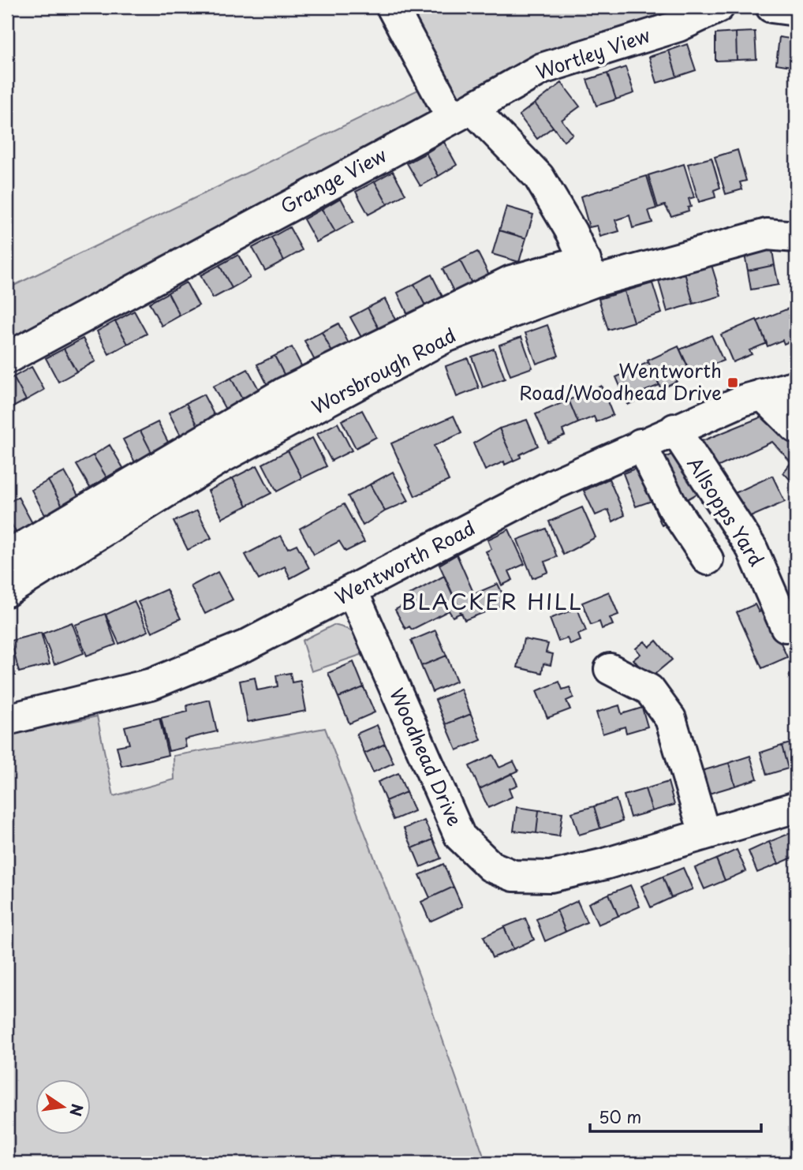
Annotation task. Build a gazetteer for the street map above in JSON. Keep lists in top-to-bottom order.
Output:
{
  "streets": {
    "street": [
      "Wortley View",
      "Grange View",
      "Worsbrough Road",
      "Allsopps Yard",
      "Wentworth Road",
      "Woodhead Drive"
    ]
  },
  "crossings": [
    ["Wortley View", "Grange View"],
    ["Allsopps Yard", "Wentworth Road"],
    ["Wentworth Road", "Woodhead Drive"]
  ],
  "districts": ["BLACKER HILL"],
  "places": {
    "transit": ["Wentworth Road/Woodhead Drive"]
  },
  "scale_bar": "50 m",
  "north": "right"
}
